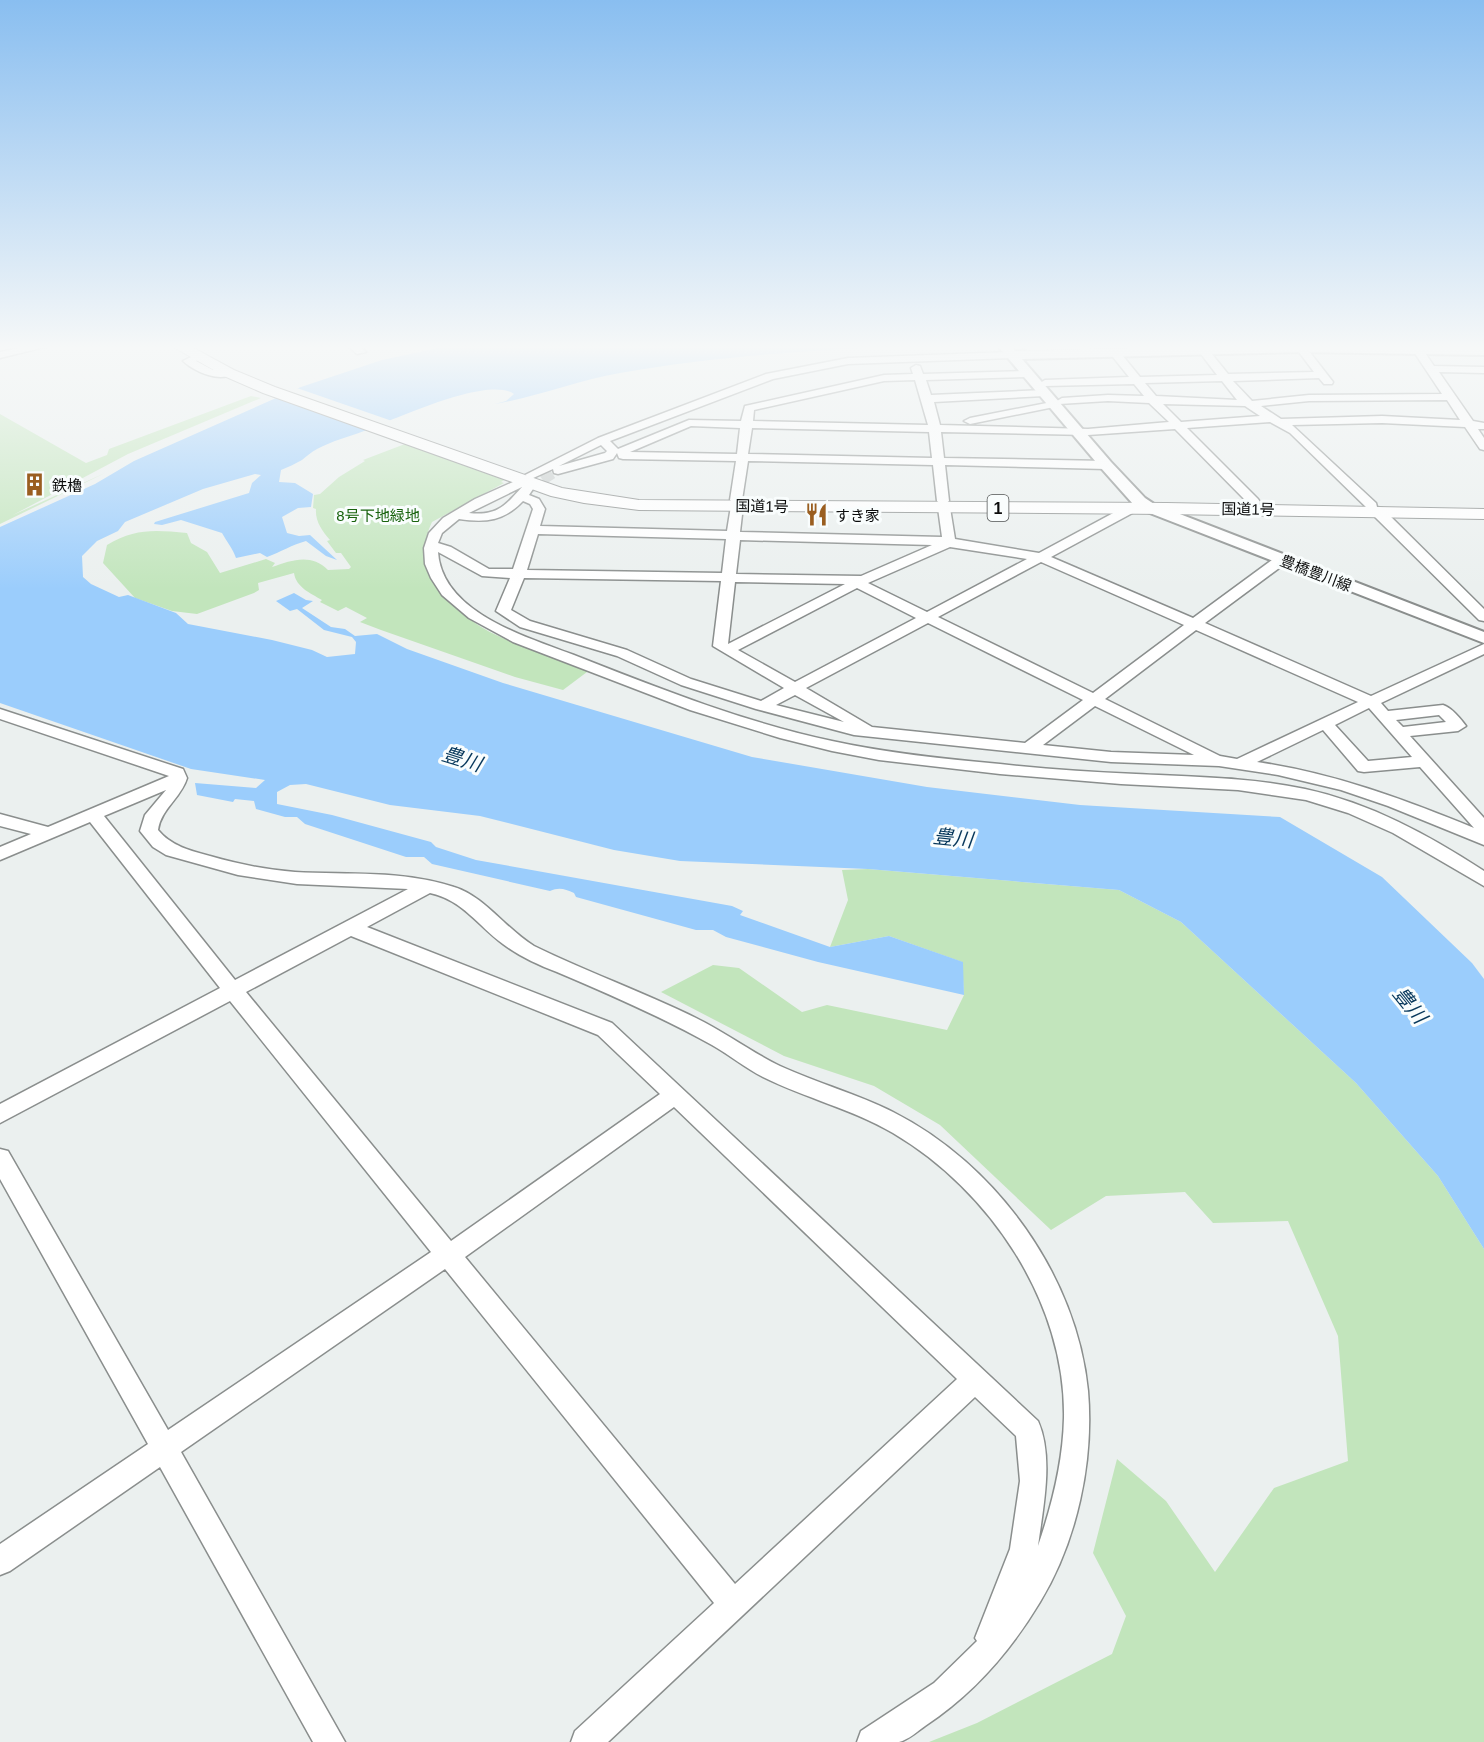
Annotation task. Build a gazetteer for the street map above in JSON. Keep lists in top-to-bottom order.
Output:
{
  "streets": {
    "highway": ["国道1号", "1"],
    "main road": ["豊橋豊川線"]
  },
  "crossings": [
    ["国道1号", "豊橋豊川線"]
  ],
  "water": ["豊川"],
  "parks": ["8号下地緑地"],
  "places": {
    "building": ["鉄櫓"],
    "restaurant": ["すき家"]
  }
}
